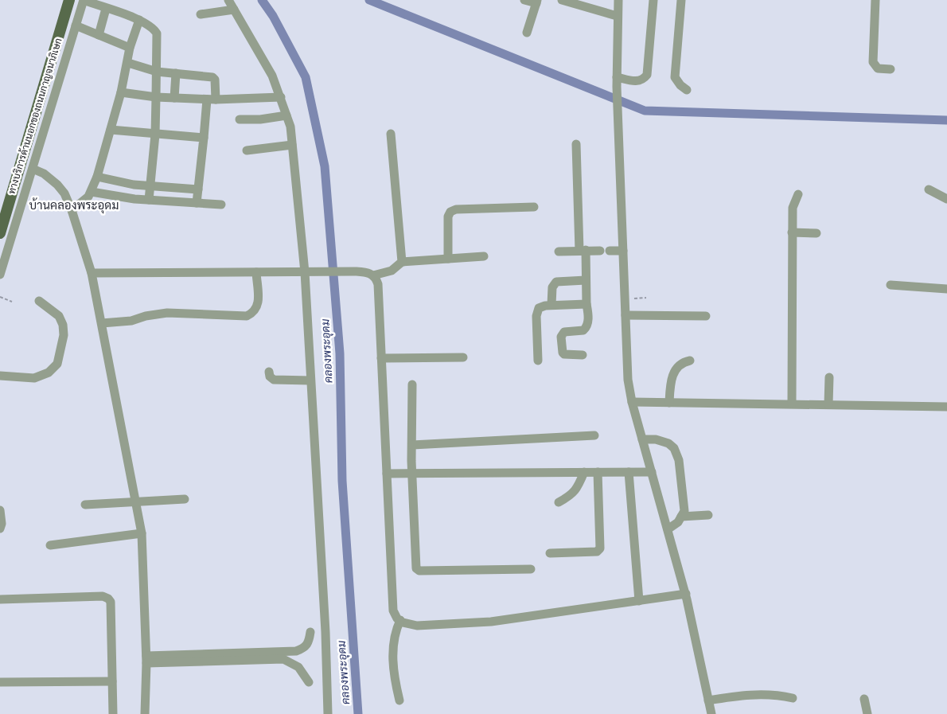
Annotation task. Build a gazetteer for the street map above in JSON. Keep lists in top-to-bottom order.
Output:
{
  "streets": {
    "main road": ["ทางบริการด้านนอกของถนนกาญจนาภิเษก"]
  },
  "districts": ["บ้านคลองพระอุดม"],
  "water": ["คลองพระอุดม"]
}
